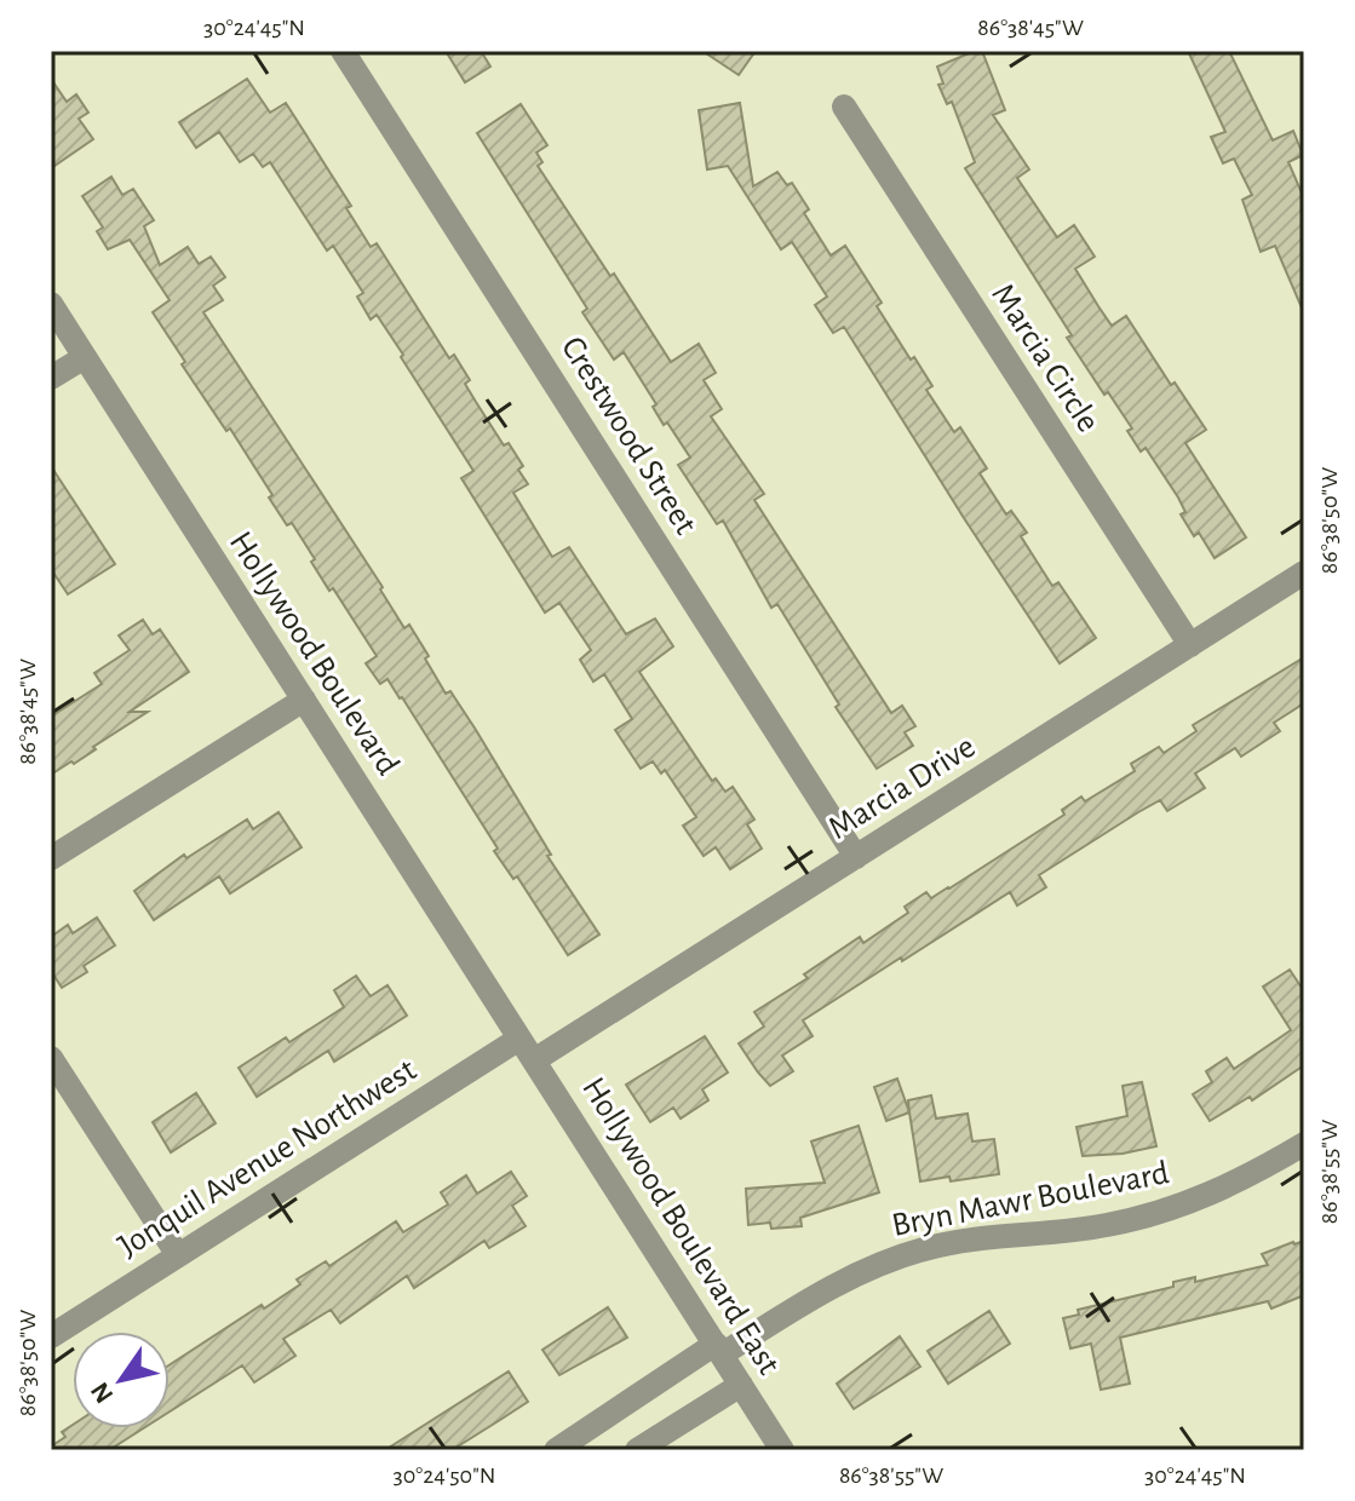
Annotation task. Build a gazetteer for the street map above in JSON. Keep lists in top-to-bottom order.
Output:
{
  "streets": {
    "street": [
      "Marcia Circle",
      "Crestwood Street",
      "Hollywood Boulevard",
      "Marcia Drive",
      "Jonquil Avenue Northwest",
      "Bryn Mawr Boulevard",
      "Hollywood Boulevard East"
    ]
  },
  "crossings": [
    ["Marcia Circle", "Marcia Drive"],
    ["Crestwood Street", "Marcia Drive"],
    ["Hollywood Boulevard", "Jonquil Avenue Northwest"],
    ["Hollywood Boulevard", "Hollywood Boulevard East"],
    ["Marcia Drive", "Hollywood Boulevard East"],
    ["Jonquil Avenue Northwest", "Hollywood Boulevard East"],
    ["Bryn Mawr Boulevard", "Hollywood Boulevard East"]
  ],
  "north": "bottom left",
  "coordinates": [
    "30°24'45\"N",
    "86°38'45\"W",
    "86°38'50\"W",
    "86°38'55\"W",
    "30°24'50\"N"
  ]
}
